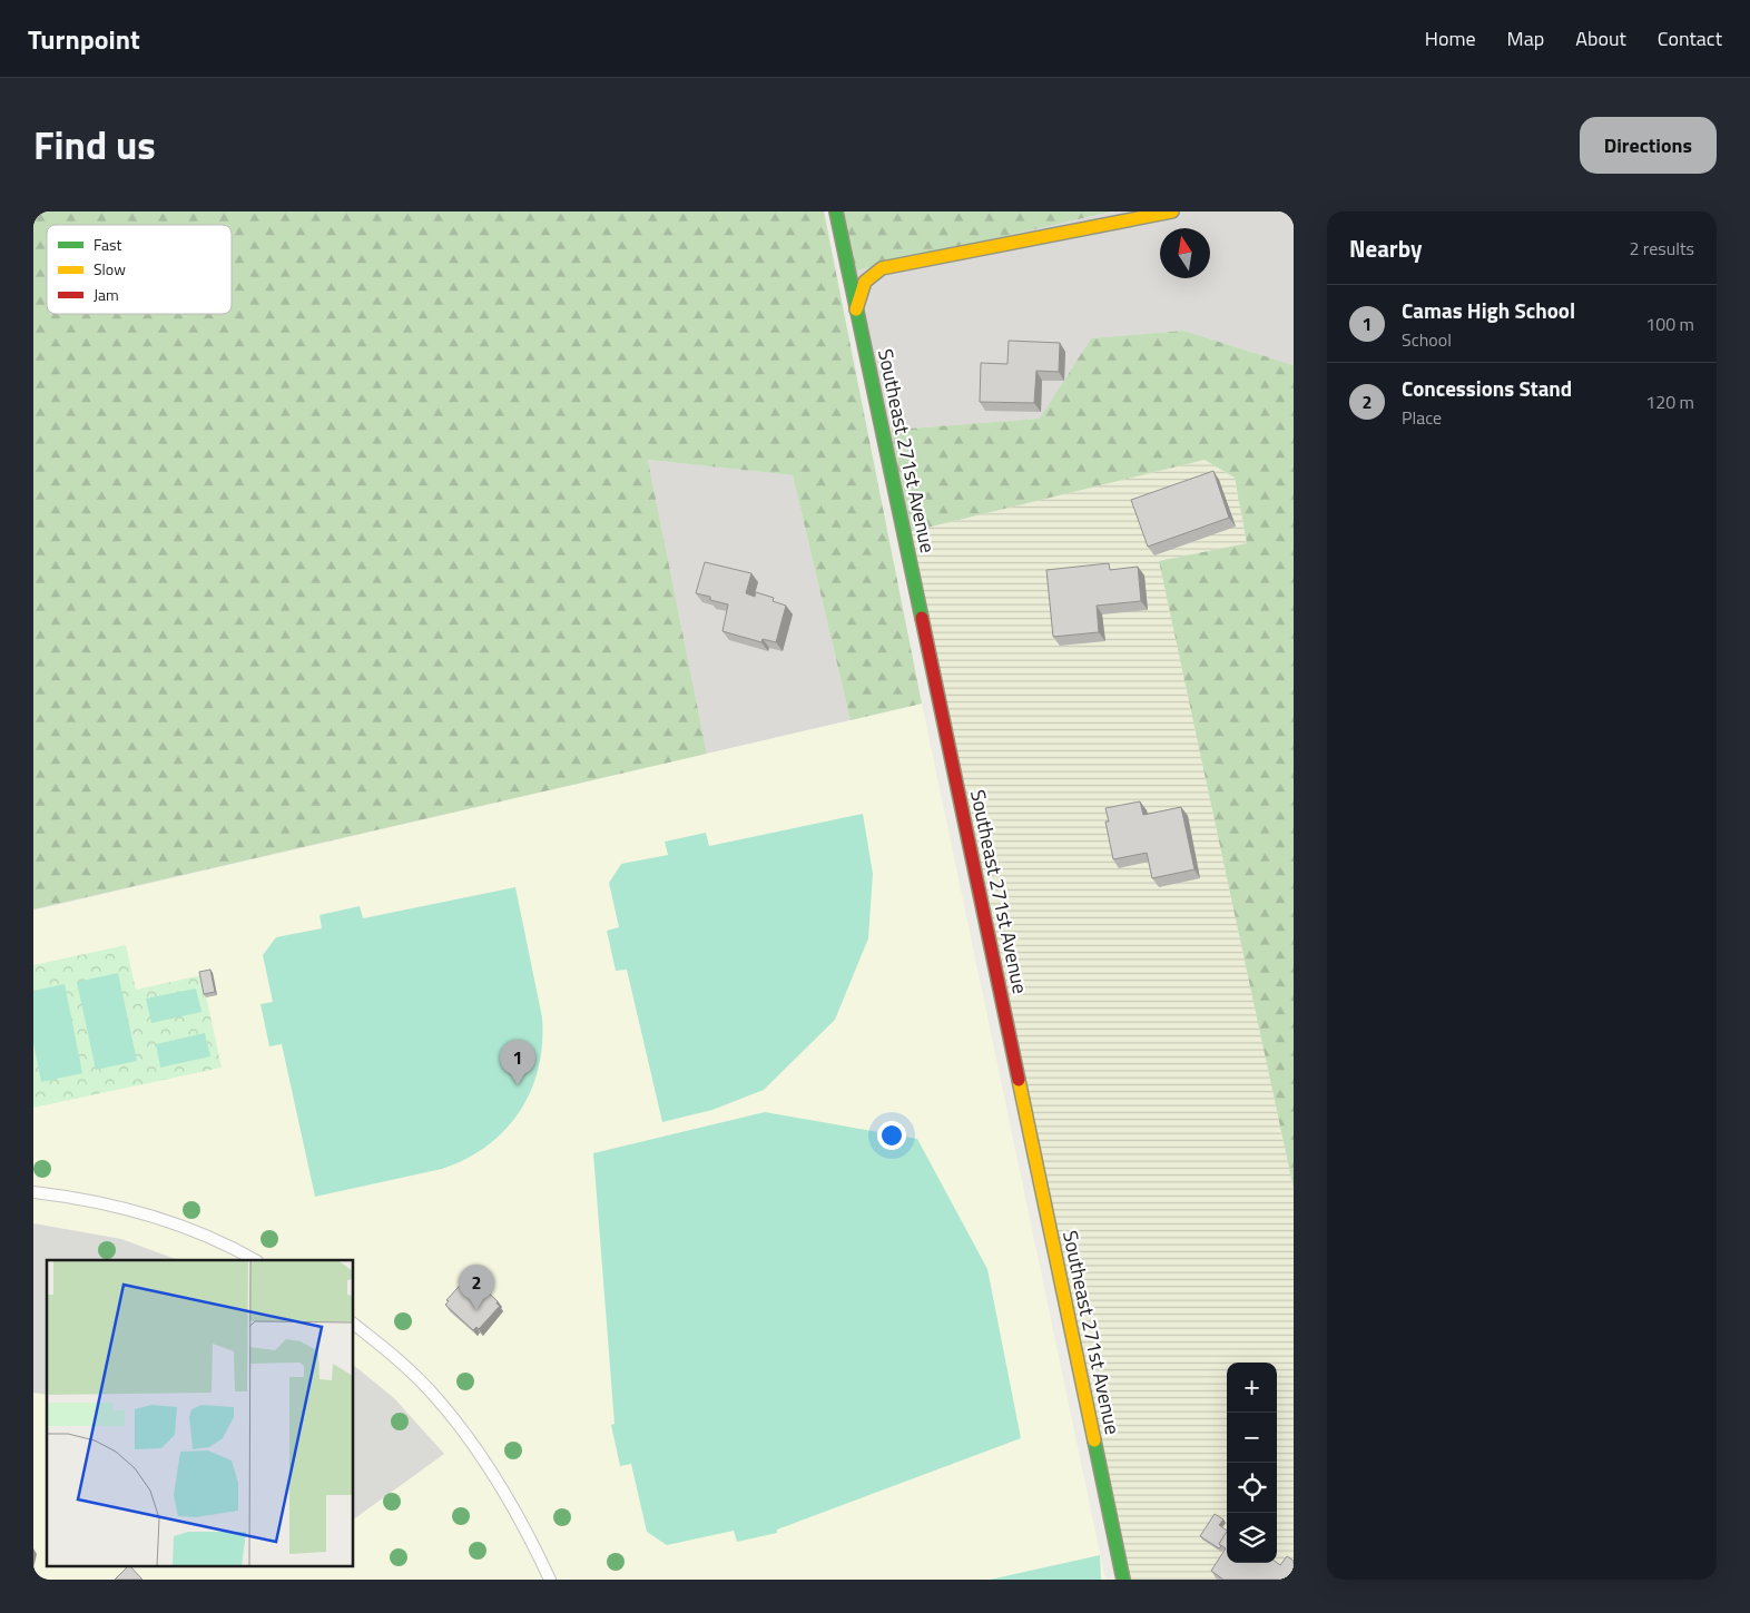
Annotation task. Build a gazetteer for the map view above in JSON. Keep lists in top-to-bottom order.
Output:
{
  "streets": {
    "street": ["Southeast 271st Avenue"]
  },
  "legend": ["Fast", "Slow", "Jam"],
  "north": "top",
  "page": {
    "header": "Turnpoint",
    "nav": [
      "Home",
      "Map",
      "About",
      "Contact"
    ],
    "title": "Find us",
    "buttons": "Directions",
    "heading": ["Nearby", "2 results"],
    "list": [
      {
        "mark": "1",
        "name": "Camas High School",
        "note": "School",
        "value": "100 m"
      },
      {
        "mark": "2",
        "name": "Concessions Stand",
        "note": "Place",
        "value": "120 m"
      }
    ],
    "pins": ["1", "2"],
    "map_buttons": ["+", "−"]
  }
}
